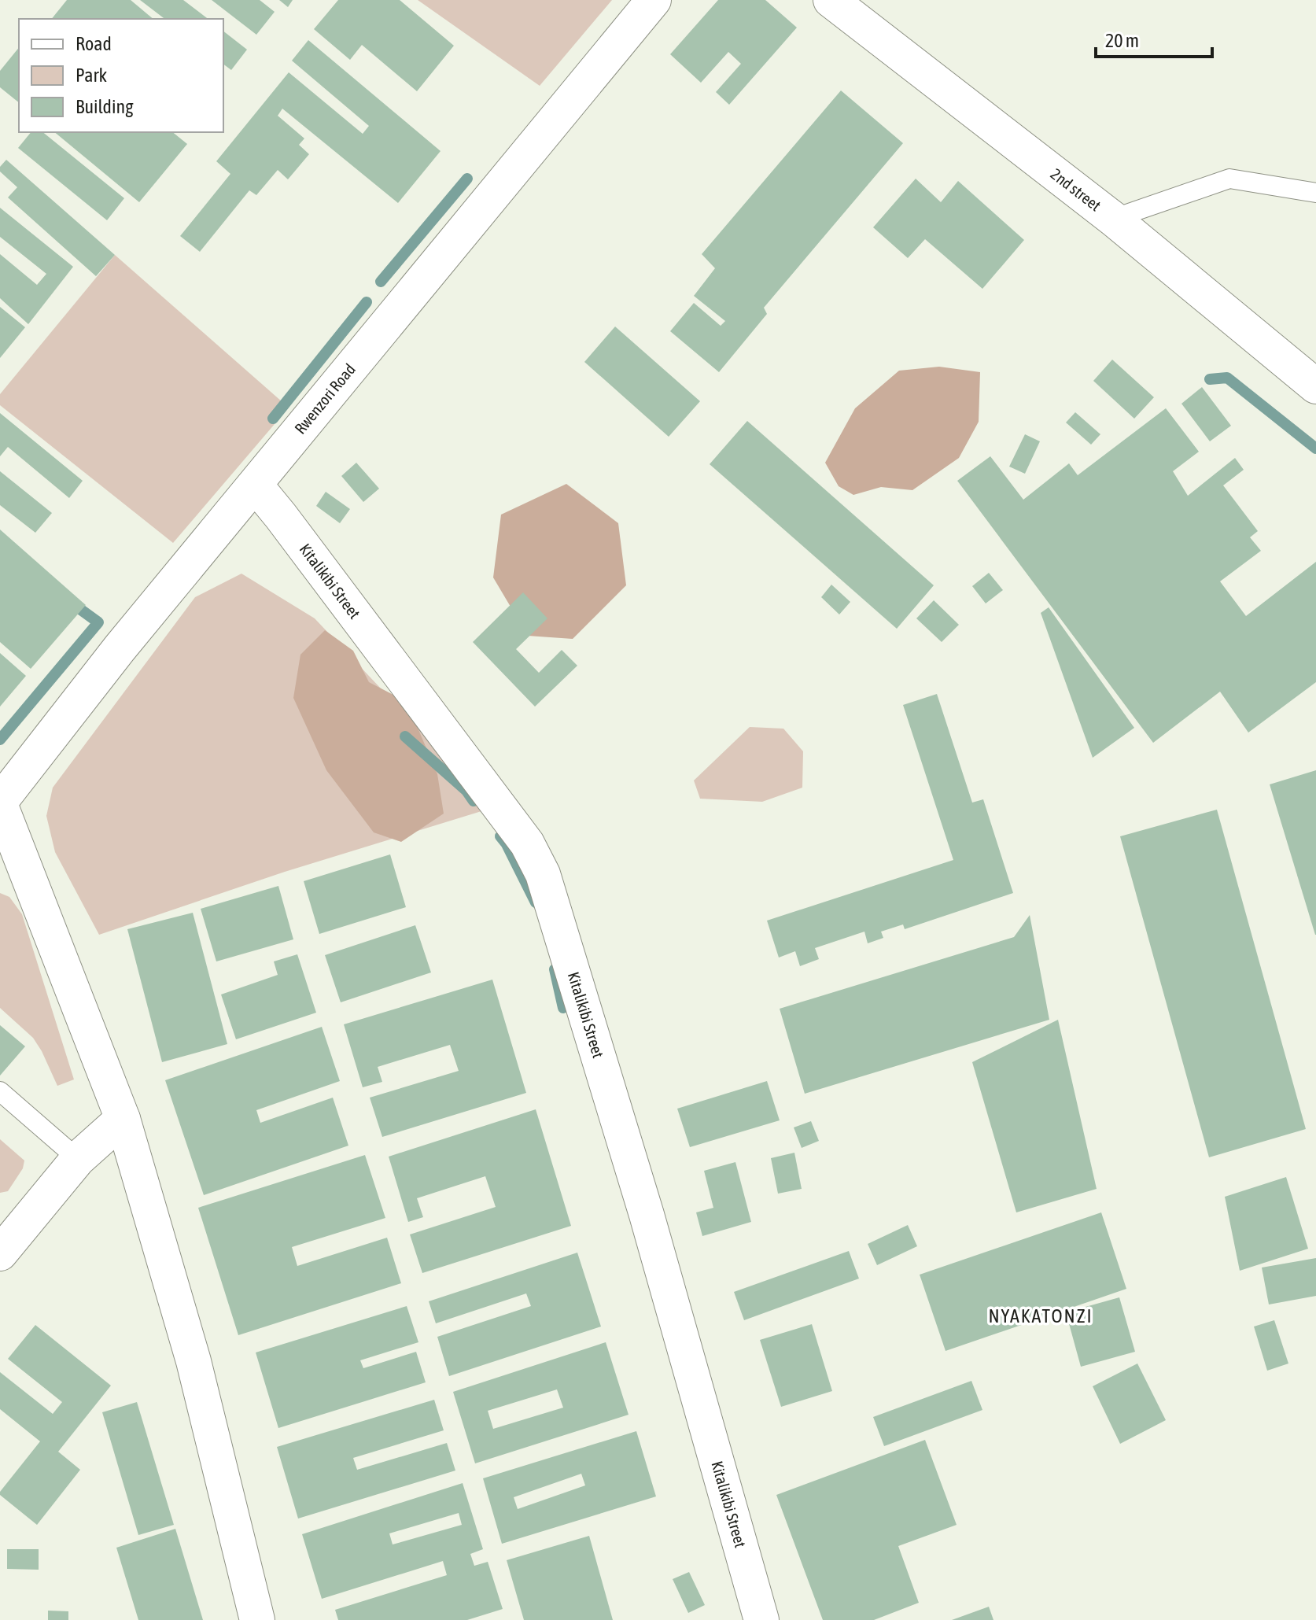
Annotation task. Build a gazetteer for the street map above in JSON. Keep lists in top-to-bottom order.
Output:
{
  "streets": {
    "street": ["2nd street", "Rwenzori Road", "Kitalikibi Street"]
  },
  "crossings": [
    ["Rwenzori Road", "Kitalikibi Street"]
  ],
  "districts": ["NYAKATONZI"],
  "legend": ["Road", "Park", "Building"],
  "scale_bar": "20 m"
}
